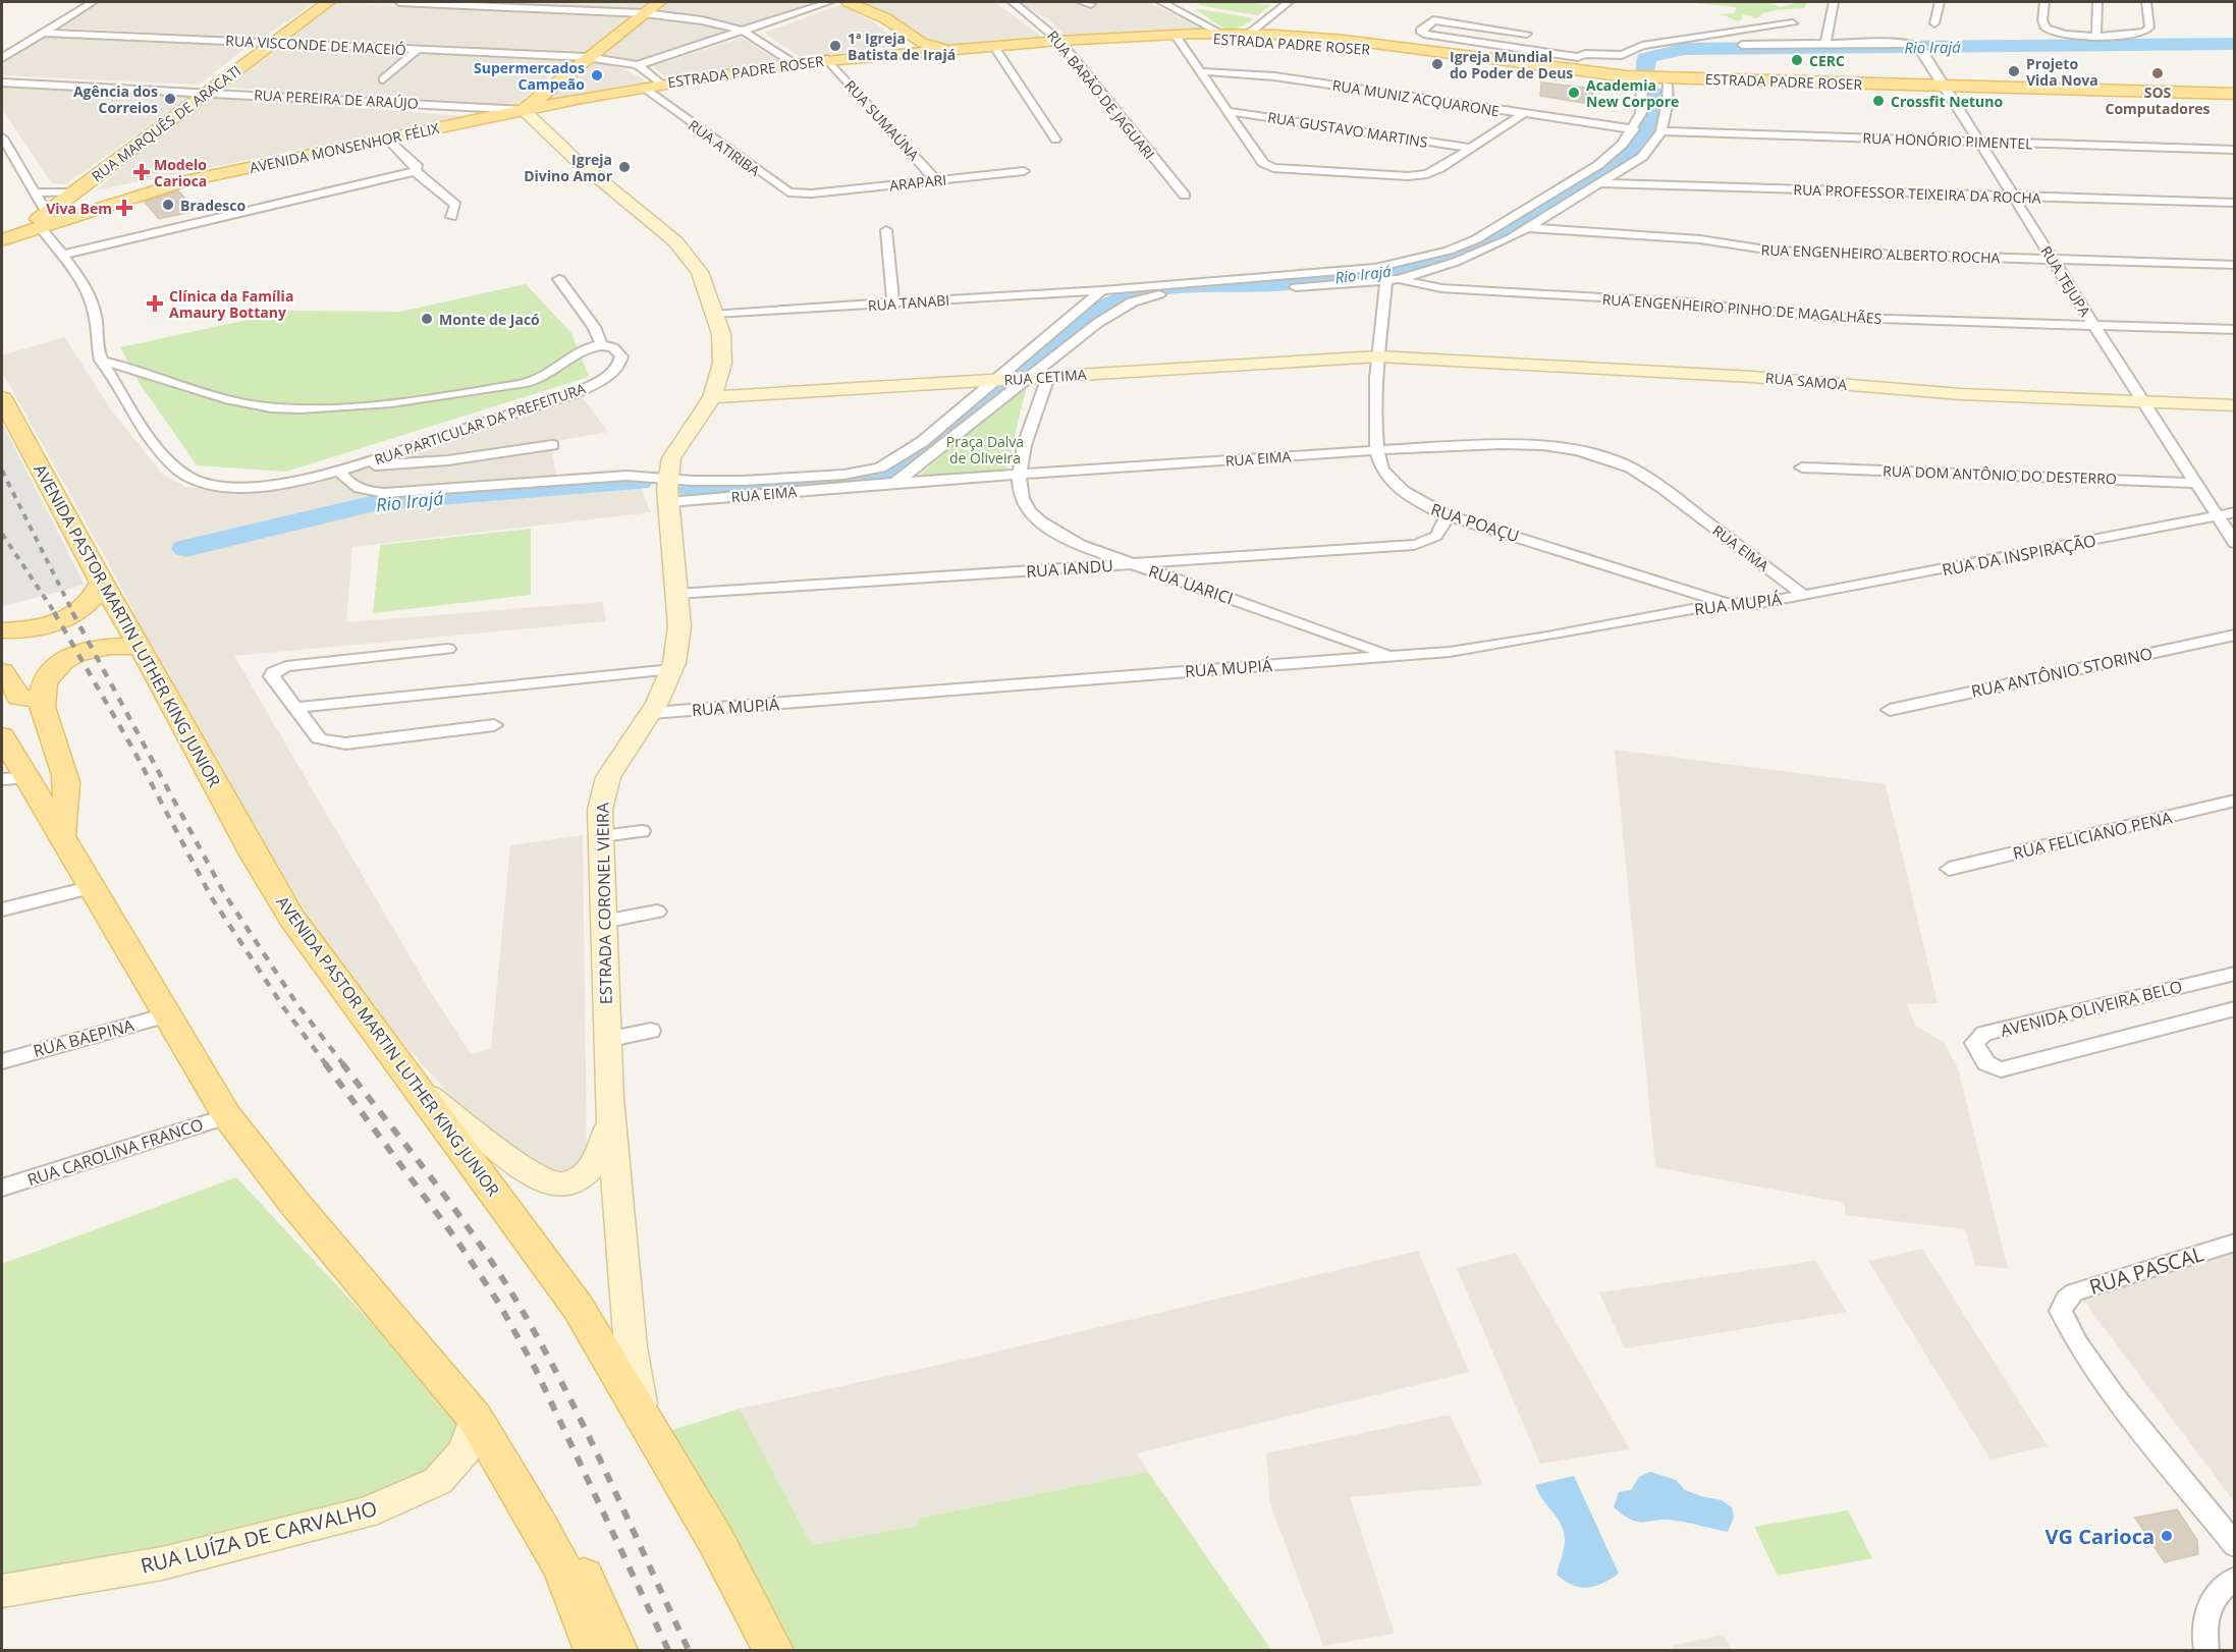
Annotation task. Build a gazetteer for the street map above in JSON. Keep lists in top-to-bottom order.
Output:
{
  "streets": {
    "main road": [
      "ESTRADA PADRE ROSER",
      "RUA MARQUÊS DE ARACATI",
      "AVENIDA MONSENHOR FÉLIX",
      "AVENIDA PASTOR MARTIN LUTHER KING JUNIOR"
    ],
    "street": [
      "RUA VISCONDE DE MACEIÓ",
      "RUA BARÃO DE JAGUARI",
      "RUA MUNIZ ACQUARONE",
      "RUA PEREIRA DE ARAÚJO",
      "RUA SUMAÚNA",
      "RUA GUSTAVO MARTINS",
      "RUA HONÓRIO PIMENTEL",
      "RUA ATIRIBA",
      "ARAPARI",
      "RUA PROFESSOR TEIXEIRA DA ROCHA",
      "RUA ENGENHEIRO ALBERTO ROCHA",
      "RUA TEJUPA",
      "RUA TANABI",
      "RUA ENGENHEIRO PINHO DE MAGALHÃES",
      "RUA CETIMA",
      "RUA SAMOA",
      "RUA PARTICULAR DA PREFEITURA",
      "RUA EIMA",
      "RUA DOM ANTÔNIO DO DESTERRO",
      "RUA POAÇU",
      "RUA DA INSPIRAÇÃO",
      "RUA IANDU",
      "RUA UARICI",
      "RUA MUPIÁ",
      "RUA ANTÔNIO STORINO",
      "RUA FELICIANO PENA",
      "ESTRADA CORONEL VIEIRA",
      "AVENIDA OLIVEIRA BELO",
      "RUA BAEPINA",
      "RUA CAROLINA FRANCO",
      "RUA PASCAL",
      "RUA LUÍZA DE CARVALHO"
    ]
  },
  "crossings": [
    ["ESTRADA PADRE ROSER", "RUA BARÃO DE JAGUARI"],
    ["ESTRADA PADRE ROSER", "RUA PEREIRA DE ARAÚJO"],
    ["ESTRADA PADRE ROSER", "RUA SUMAÚNA"],
    ["ESTRADA PADRE ROSER", "AVENIDA MONSENHOR FÉLIX"],
    ["ESTRADA PADRE ROSER", "RUA ATIRIBA"],
    ["ESTRADA PADRE ROSER", "RUA TEJUPA"],
    ["ESTRADA PADRE ROSER", "ESTRADA CORONEL VIEIRA"],
    ["RUA VISCONDE DE MACEIÓ", "RUA MARQUÊS DE ARACATI"],
    ["RUA VISCONDE DE MACEIÓ", "AVENIDA MONSENHOR FÉLIX"],
    ["RUA MUNIZ ACQUARONE", "RUA TANABI"],
    ["RUA PEREIRA DE ARAÚJO", "RUA MARQUÊS DE ARACATI"],
    ["RUA PEREIRA DE ARAÚJO", "AVENIDA MONSENHOR FÉLIX"],
    ["RUA PEREIRA DE ARAÚJO", "ESTRADA CORONEL VIEIRA"],
    ["RUA SUMAÚNA", "ARAPARI"],
    ["RUA MARQUÊS DE ARACATI", "AVENIDA MONSENHOR FÉLIX"],
    ["RUA MARQUÊS DE ARACATI", "RUA PARTICULAR DA PREFEITURA"],
    ["RUA HONÓRIO PIMENTEL", "RUA TEJUPA"],
    ["AVENIDA MONSENHOR FÉLIX", "RUA PARTICULAR DA PREFEITURA"],
    ["AVENIDA MONSENHOR FÉLIX", "ESTRADA CORONEL VIEIRA"],
    ["RUA ATIRIBA", "ARAPARI"],
    ["RUA PROFESSOR TEIXEIRA DA ROCHA", "RUA TEJUPA"],
    ["RUA ENGENHEIRO ALBERTO ROCHA", "RUA TEJUPA"],
    ["RUA TEJUPA", "RUA ENGENHEIRO PINHO DE MAGALHÃES"],
    ["RUA TEJUPA", "RUA SAMOA"],
    ["RUA TEJUPA", "RUA DOM ANTÔNIO DO DESTERRO"],
    ["RUA TEJUPA", "RUA DA INSPIRAÇÃO"],
    ["RUA TANABI", "ESTRADA CORONEL VIEIRA"],
    ["RUA ENGENHEIRO PINHO DE MAGALHÃES", "RUA POAÇU"],
    ["RUA CETIMA", "RUA SAMOA"],
    ["RUA CETIMA", "RUA POAÇU"],
    ["RUA CETIMA", "RUA UARICI"],
    ["RUA CETIMA", "ESTRADA CORONEL VIEIRA"],
    ["RUA SAMOA", "RUA POAÇU"],
    ["RUA EIMA", "RUA POAÇU"],
    ["RUA EIMA", "RUA DA INSPIRAÇÃO"],
    ["RUA EIMA", "RUA UARICI"],
    ["RUA EIMA", "RUA MUPIÁ"],
    ["RUA EIMA", "ESTRADA CORONEL VIEIRA"],
    ["RUA POAÇU", "RUA IANDU"],
    ["RUA POAÇU", "RUA MUPIÁ"],
    ["RUA DA INSPIRAÇÃO", "RUA MUPIÁ"],
    ["RUA IANDU", "RUA UARICI"],
    ["RUA IANDU", "ESTRADA CORONEL VIEIRA"],
    ["RUA UARICI", "RUA MUPIÁ"],
    ["RUA MUPIÁ", "ESTRADA CORONEL VIEIRA"],
    ["AVENIDA PASTOR MARTIN LUTHER KING JUNIOR", "ESTRADA CORONEL VIEIRA"]
  ],
  "water": ["Rio Irajá"],
  "parks": ["Praça Dalva de Oliveira"],
  "places": {
    "other": [
      "1ª Igreja Batista de Irajá",
      "CERC",
      "Igreja Mundial do Poder de Deus",
      "Projeto Vida Nova",
      "SOS Computadores",
      "Supermercados Campeão",
      "Academia New Corpore",
      "Agência dos Correios",
      "Crossfit Netuno",
      "Igreja Divino Amor",
      "Bradesco",
      "Monte de Jacó",
      "VG Carioca"
    ],
    "health": ["Modelo Carioca", "Viva Bem", "Clínica da Família Amaury Bottany"]
  }
}
